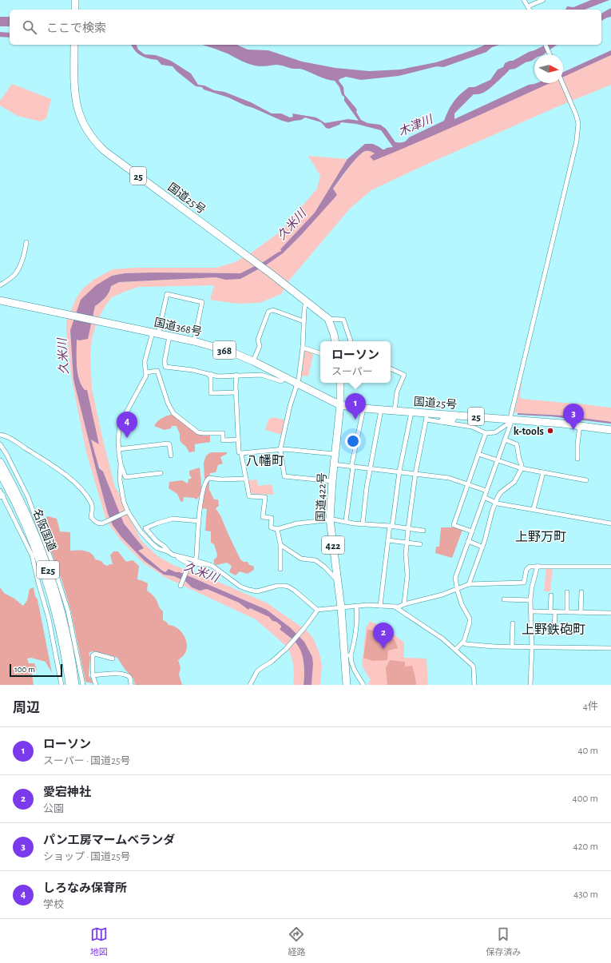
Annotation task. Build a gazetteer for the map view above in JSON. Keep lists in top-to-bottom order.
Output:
{
  "streets": {
    "highway": [
      "25",
      "国道25号",
      "国道368号",
      "368",
      "国道422号",
      "名阪国道",
      "422",
      "E25"
    ]
  },
  "crossings": [
    ["国道25号", "国道368号"],
    ["国道25号", "国道422号"],
    ["国道368号", "国道422号"]
  ],
  "districts": ["八幡町", "上野万町", "上野鉄砲町"],
  "water": ["木津川", "久米川"],
  "places": ["k-tools"],
  "scale_bar": "100 m",
  "north": "right",
  "page": {
    "search": "ここで検索",
    "popup": ["ローソン", "スーパー"],
    "pins": [
      "1",
      "3",
      "4",
      "2"
    ],
    "scale": "100 m",
    "heading": ["周辺", "4件"],
    "list": [
      {
        "mark": "1",
        "name": "ローソン",
        "note": "スーパー · 国道25号",
        "value": "40 m"
      },
      {
        "mark": "2",
        "name": "愛宕神社",
        "note": "公園",
        "value": "400 m"
      },
      {
        "mark": "3",
        "name": "パン工房マームベランダ",
        "note": "ショップ · 国道25号",
        "value": "420 m"
      },
      {
        "mark": "4",
        "name": "しろなみ保育所",
        "note": "学校",
        "value": "430 m"
      }
    ],
    "nav": ["地図", "経路", "保存済み"]
  }
}
